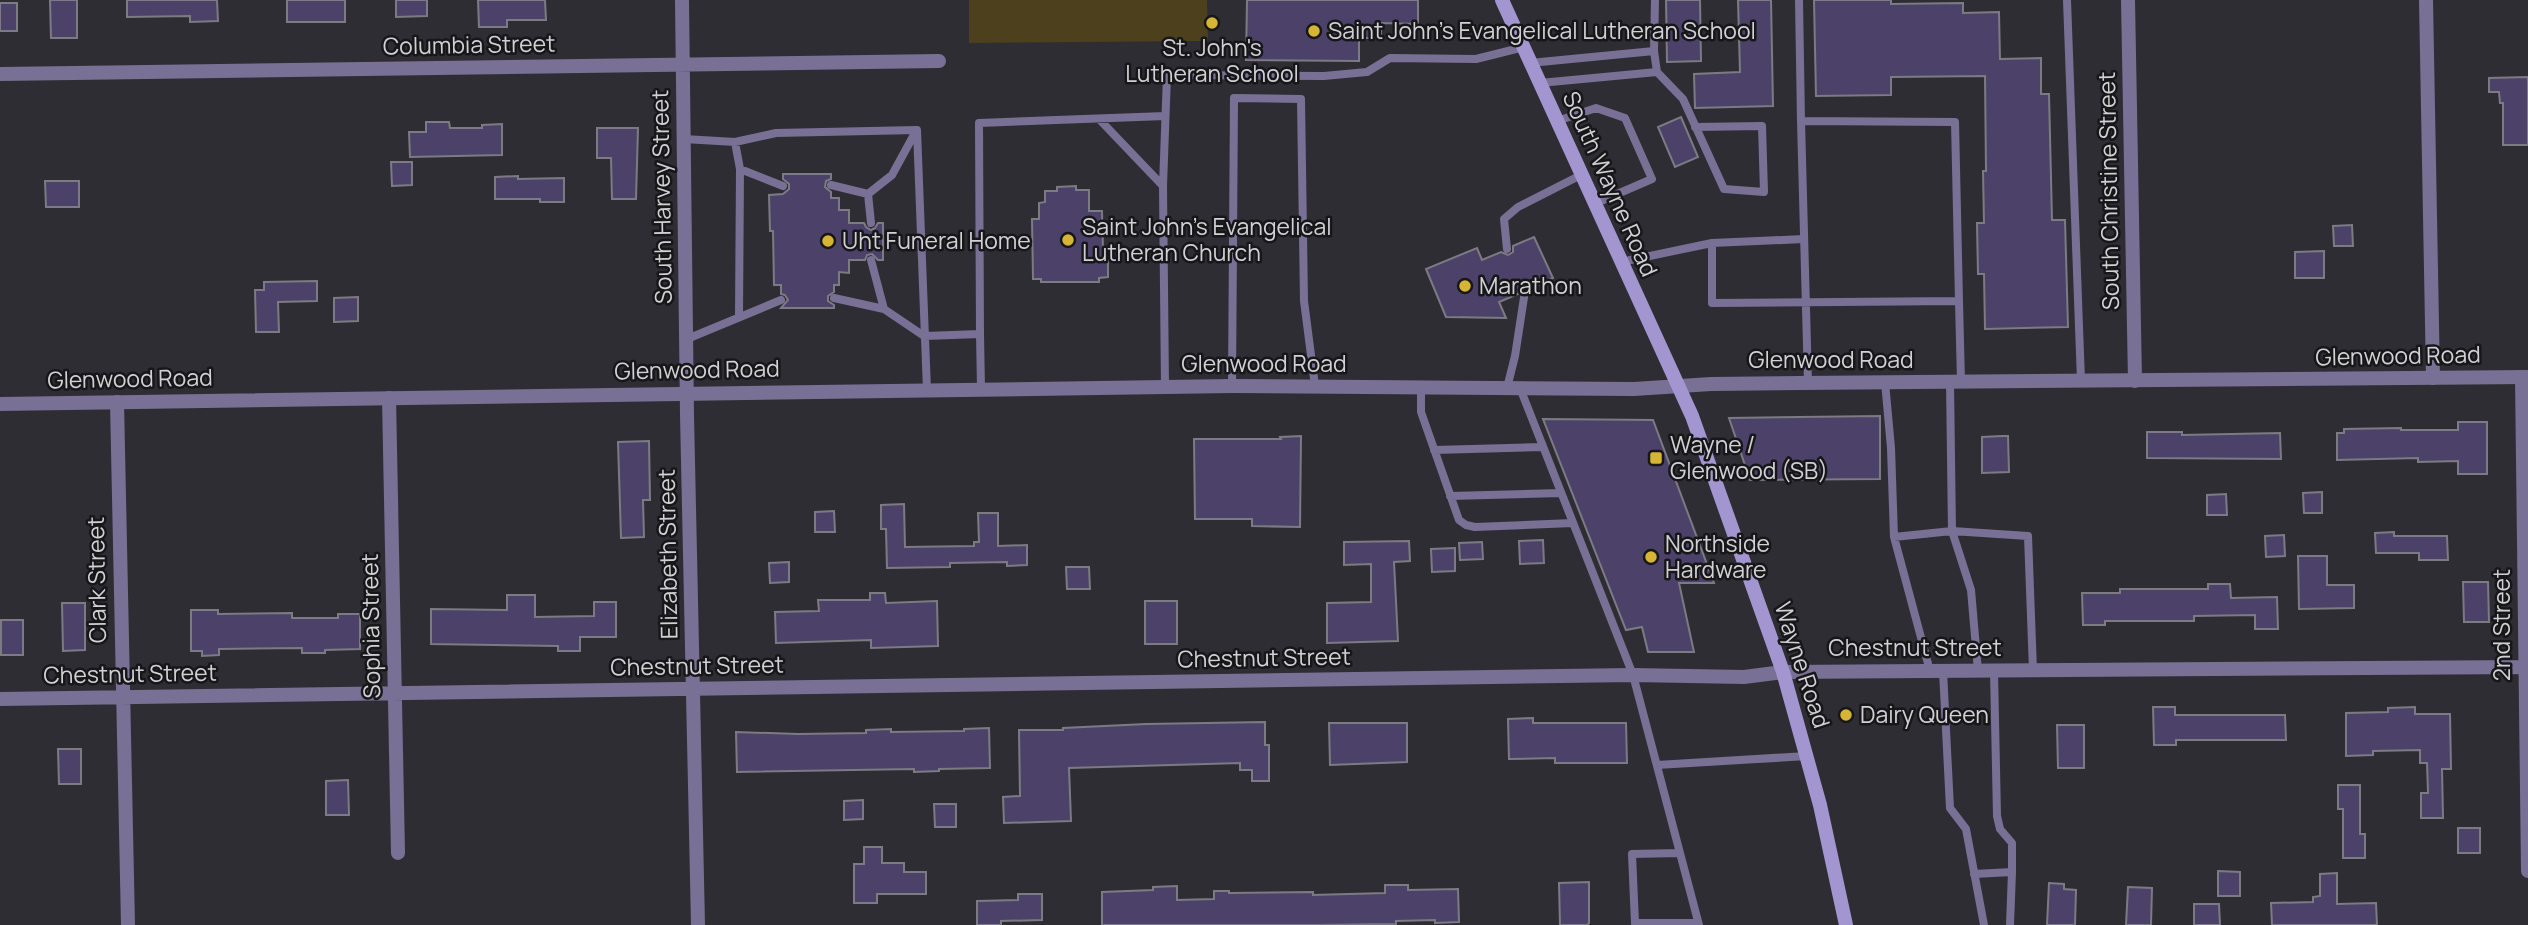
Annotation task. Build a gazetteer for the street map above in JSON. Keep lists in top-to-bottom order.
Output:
{
  "streets": {
    "main road": ["South Wayne Road", "Wayne Road"],
    "street": [
      "Columbia Street",
      "South Christine Street",
      "South Harvey Street",
      "Glenwood Road",
      "Elizabeth Street",
      "Clark Street",
      "2nd Street",
      "Sophia Street",
      "Chestnut Street"
    ]
  },
  "crossings": [
    ["Columbia Street", "South Harvey Street"],
    ["South Wayne Road", "Glenwood Road"],
    ["South Wayne Road", "Wayne Road"],
    ["South Christine Street", "Glenwood Road"],
    ["South Harvey Street", "Glenwood Road"],
    ["South Harvey Street", "Elizabeth Street"],
    ["Glenwood Road", "Elizabeth Street"],
    ["Glenwood Road", "Clark Street"],
    ["Glenwood Road", "2nd Street"],
    ["Glenwood Road", "Sophia Street"],
    ["Glenwood Road", "Wayne Road"],
    ["Elizabeth Street", "Chestnut Street"],
    ["Clark Street", "Chestnut Street"],
    ["2nd Street", "Chestnut Street"],
    ["Sophia Street", "Chestnut Street"],
    ["Chestnut Street", "Wayne Road"]
  ],
  "places": {
    "other": [
      "St. John's Lutheran School",
      "Saint John's Evangelical Lutheran School",
      "Saint John's Evangelical Lutheran Church",
      "Uht Funeral Home",
      "Marathon",
      "Northside Hardware",
      "Dairy Queen"
    ],
    "transit": ["Wayne / Glenwood (SB)"]
  }
}
